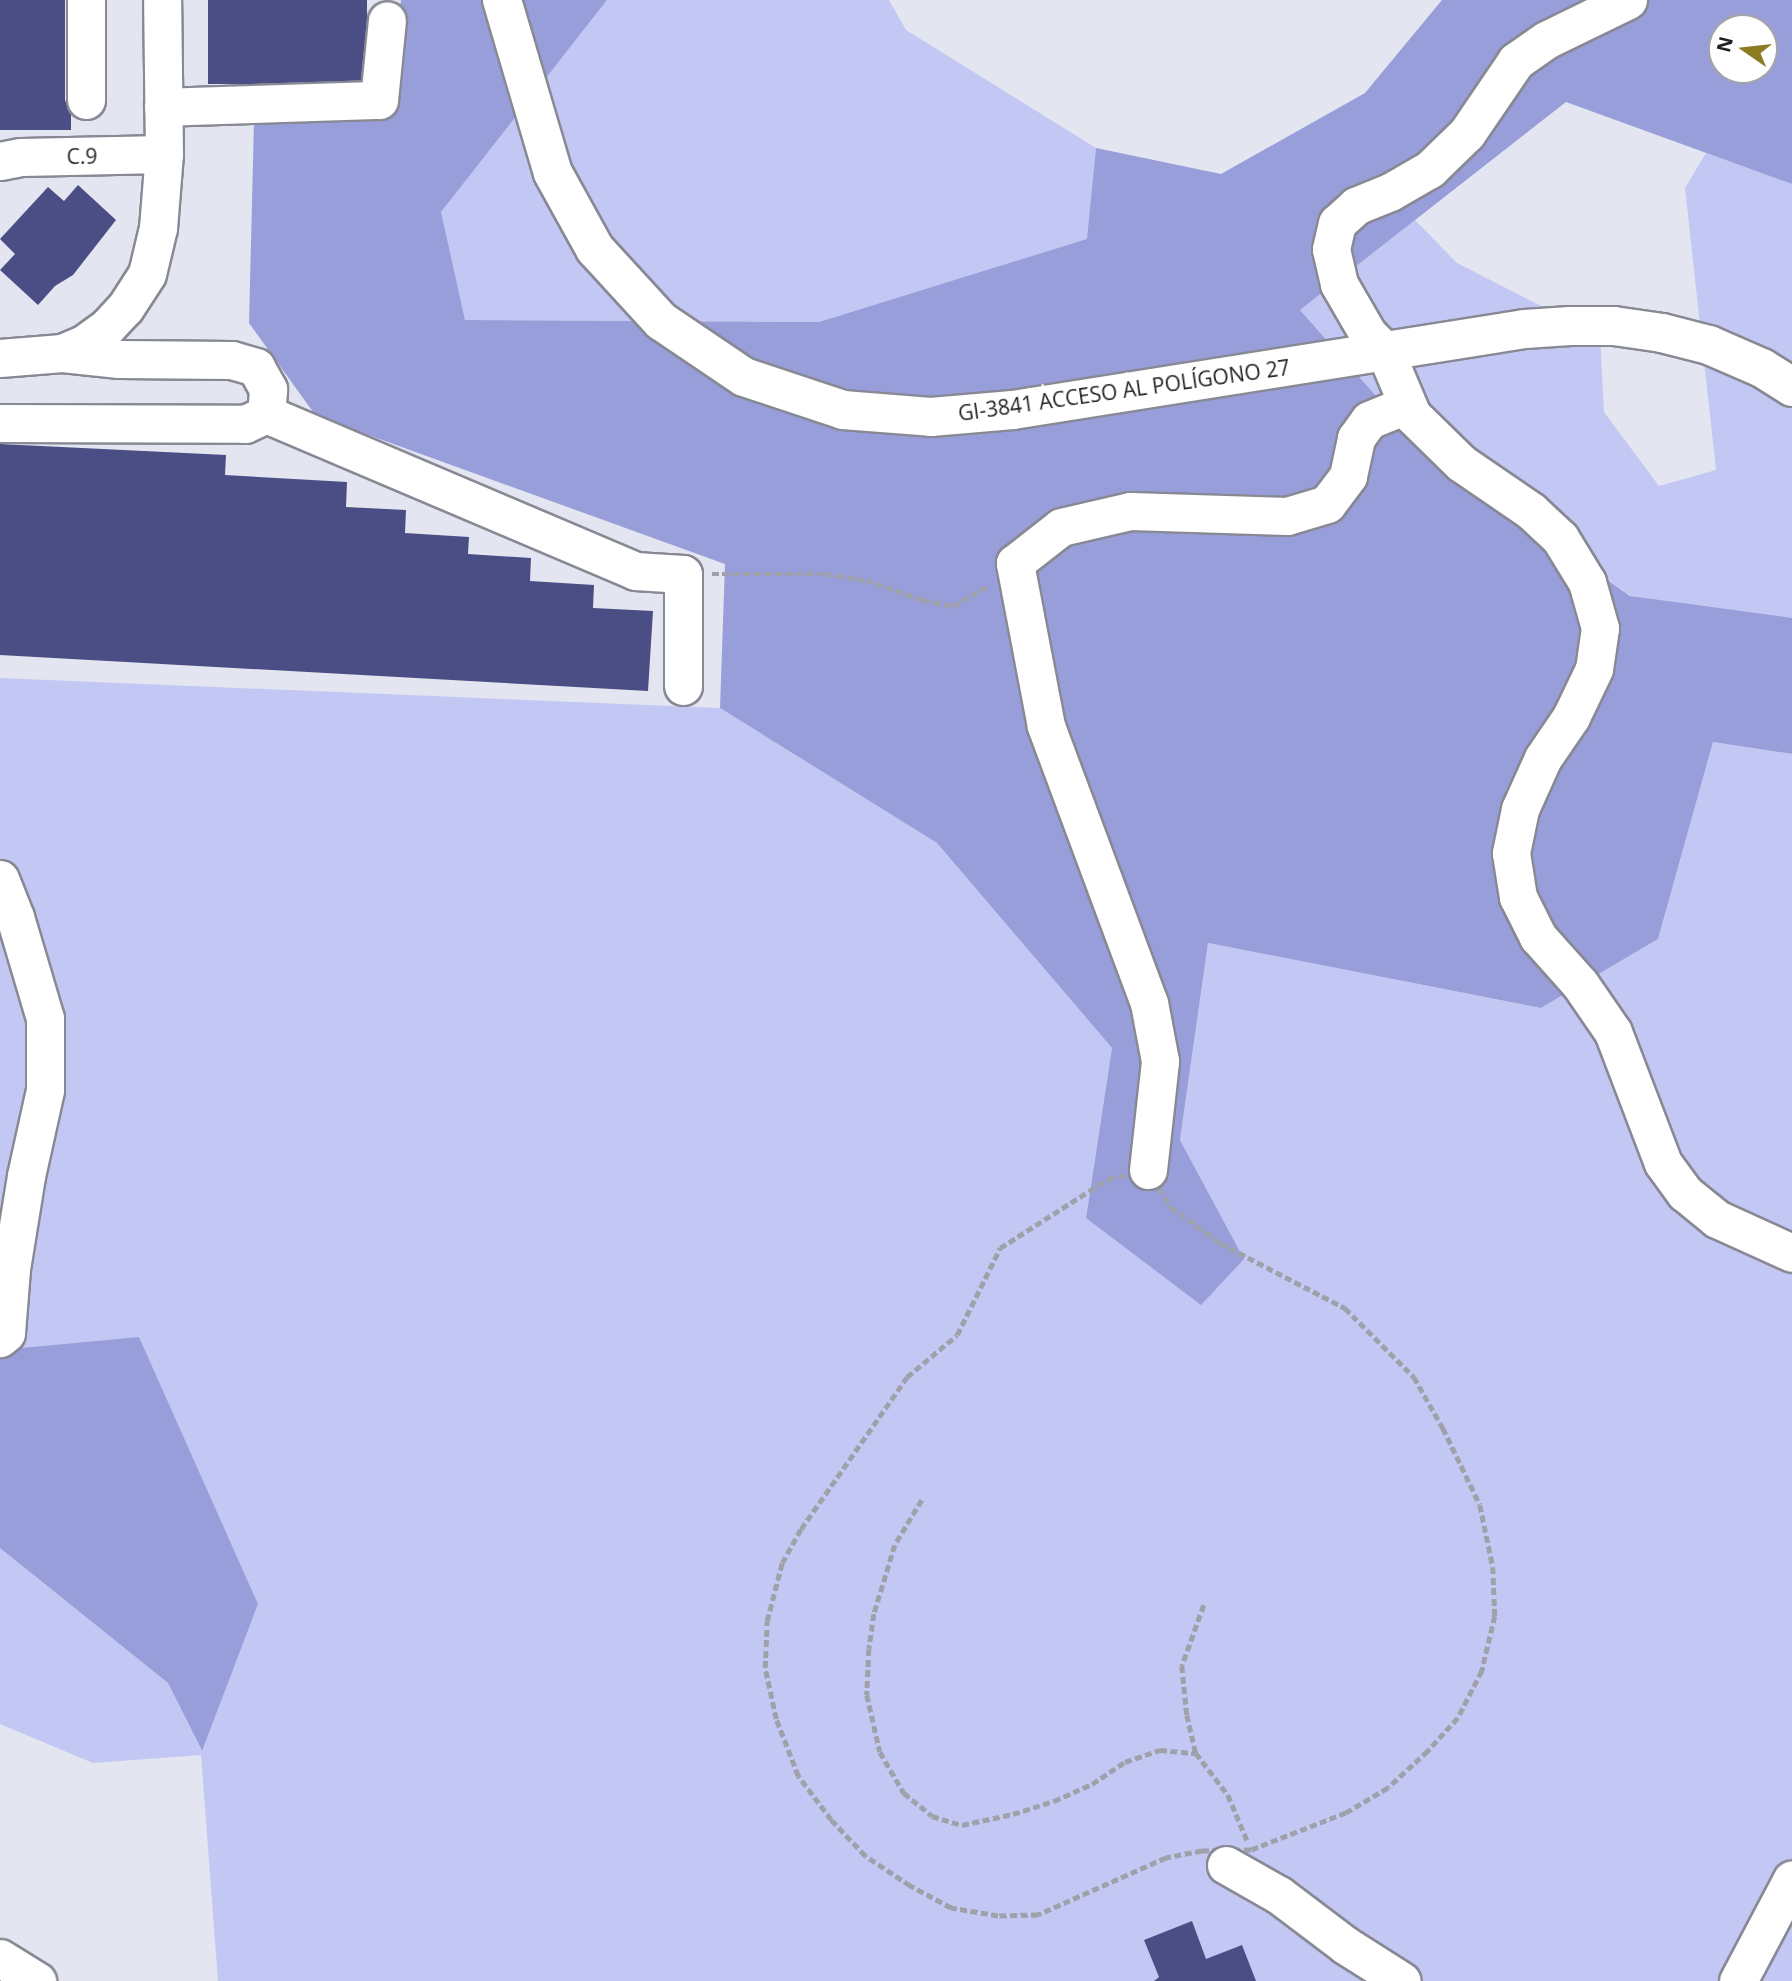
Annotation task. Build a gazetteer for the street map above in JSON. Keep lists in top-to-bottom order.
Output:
{
  "streets": {
    "main road": ["GI-3841 ACCESO AL POLÍGONO 27"],
    "street": ["C.9"]
  },
  "north": "left"
}
